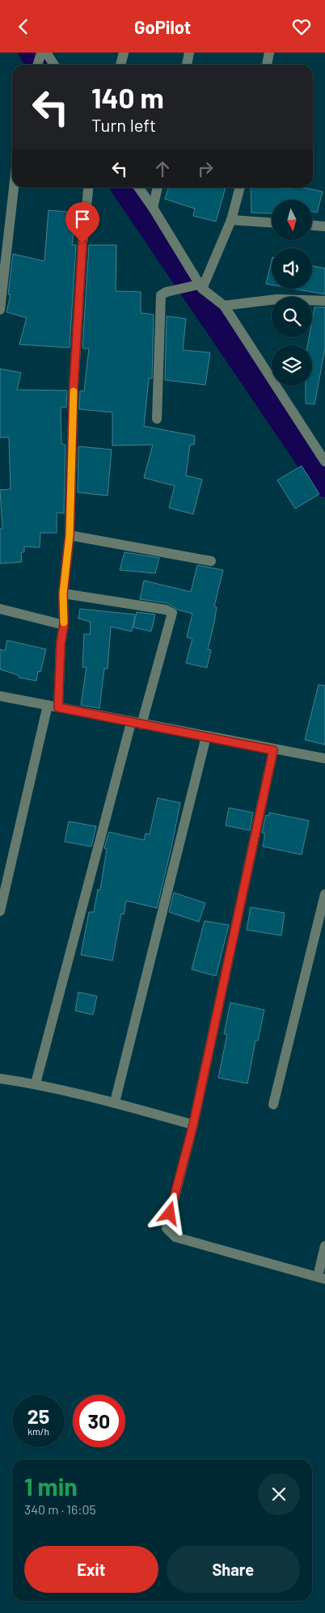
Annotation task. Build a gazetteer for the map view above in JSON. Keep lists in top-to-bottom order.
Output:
{
  "north": "bottom",
  "page": {
    "header": "GoPilot",
    "turn": ["140 m", "Turn left"],
    "speed": "25 km/h",
    "limit": "30",
    "heading": ["1 min", "340 m · 16:05"],
    "buttons": ["Exit", "Share"]
  }
}
